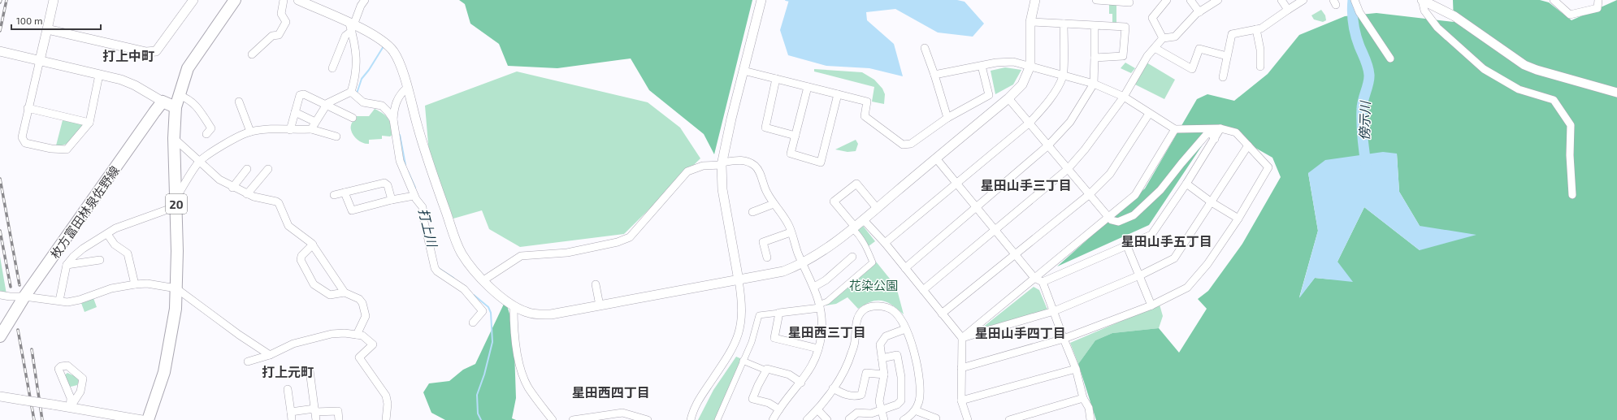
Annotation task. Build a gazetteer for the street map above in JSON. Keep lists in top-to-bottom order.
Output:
{
  "streets": {
    "main road": ["20", "枚方富田林泉佐野線"]
  },
  "districts": [
    "打上中町",
    "星田山手三丁目",
    "星田山手五丁目",
    "星田西三丁目",
    "星田山手四丁目",
    "打上元町",
    "星田西四丁目"
  ],
  "water": ["傍示川", "打上川"],
  "parks": ["花染公園"],
  "scale_bar": "100 m"
}
